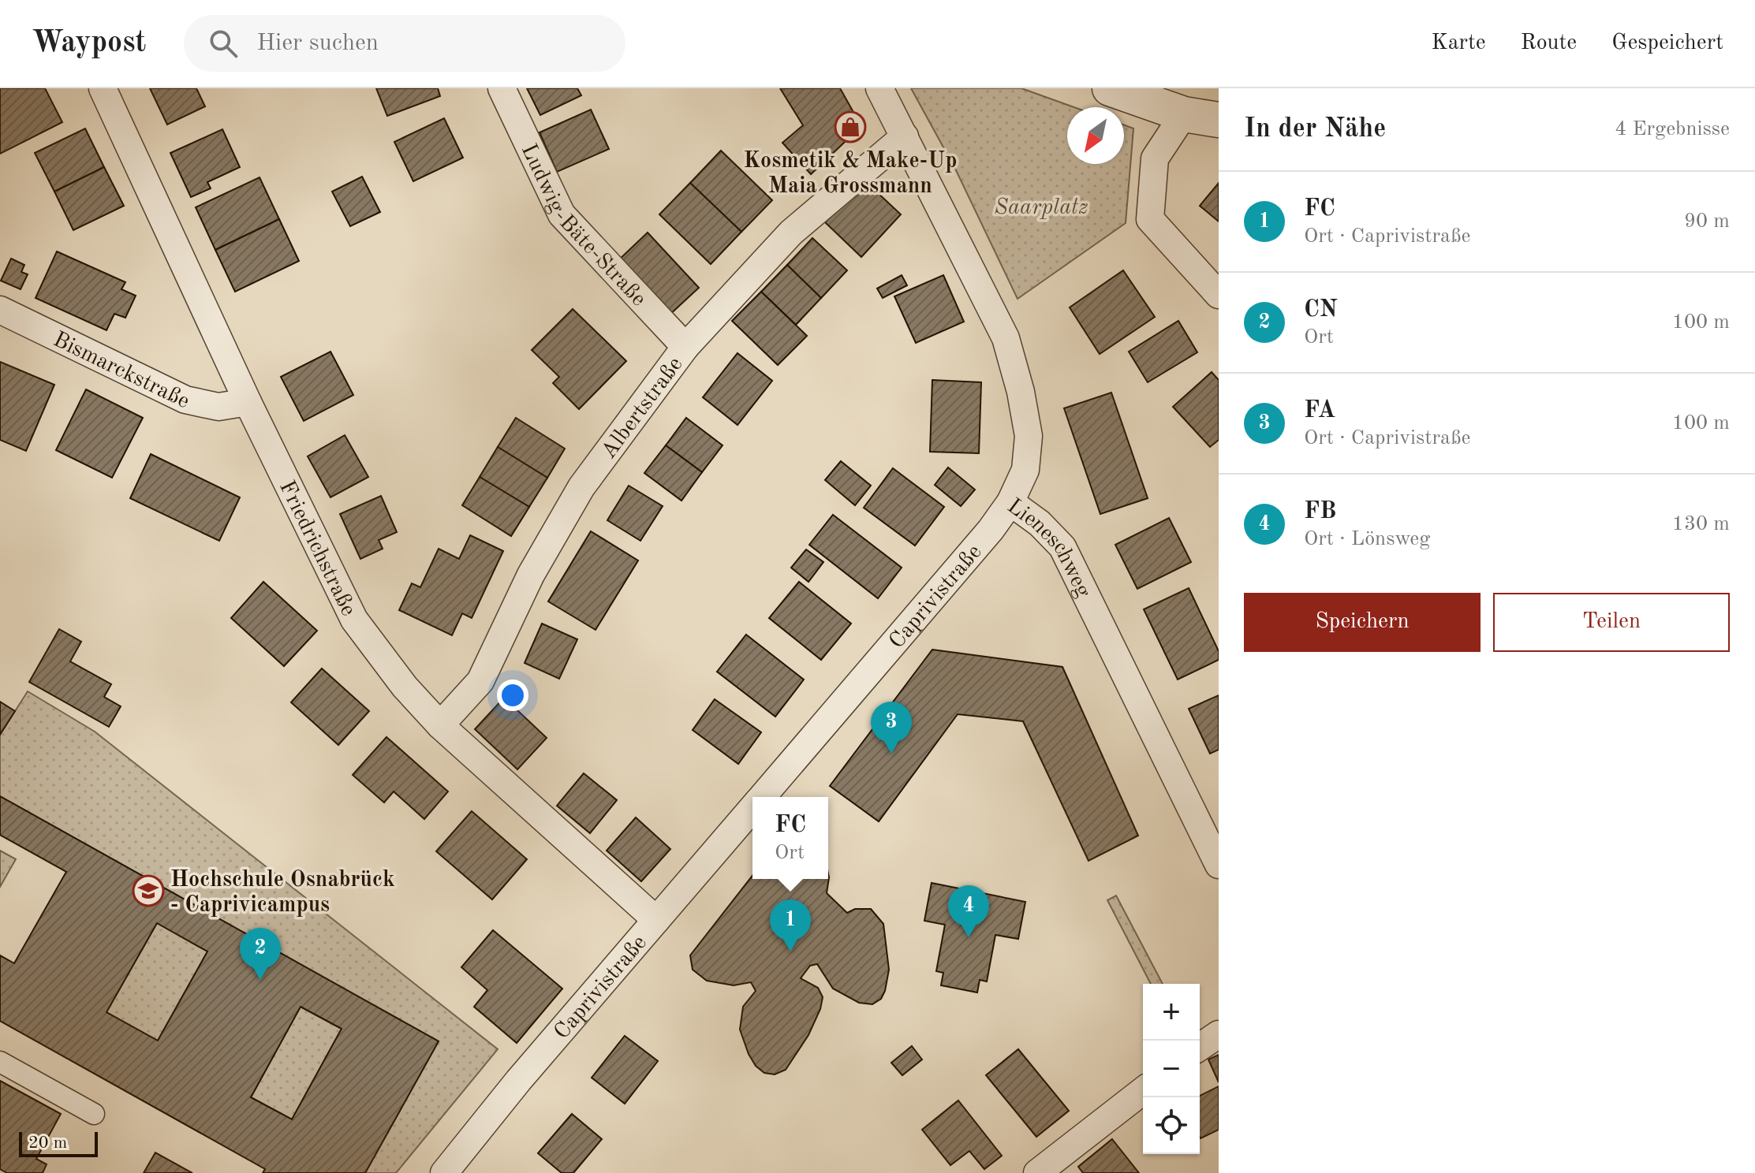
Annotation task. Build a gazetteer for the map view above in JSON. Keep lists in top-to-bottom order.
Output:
{
  "streets": {
    "street": [
      "Ludwig-Bäte-Straße",
      "Bismarckstraße",
      "Albertstraße",
      "Friedrichstraße",
      "Lieneschweg",
      "Caprivistraße"
    ]
  },
  "crossings": [
    ["Ludwig-Bäte-Straße", "Albertstraße"],
    ["Bismarckstraße", "Friedrichstraße"],
    ["Albertstraße", "Friedrichstraße"],
    ["Albertstraße", "Lieneschweg"],
    ["Friedrichstraße", "Caprivistraße"],
    ["Lieneschweg", "Caprivistraße"]
  ],
  "parks": ["Saarplatz"],
  "places": {
    "shop": ["Kosmetik & Make-Up Maia Grossmann"],
    "school or university": ["Hochschule Osnabrück - Caprivicampus"]
  },
  "scale_bar": "20 m",
  "north": "bottom left",
  "page": {
    "header": "Waypost",
    "search": "Hier suchen",
    "nav": ["Karte", "Route", "Gespeichert"],
    "heading": ["In der Nähe", "4 Ergebnisse"],
    "list": [
      {
        "mark": "1",
        "name": "FC",
        "note": "Ort · Caprivistraße",
        "value": "90 m"
      },
      {
        "mark": "2",
        "name": "CN",
        "note": "Ort",
        "value": "100 m"
      },
      {
        "mark": "3",
        "name": "FA",
        "note": "Ort · Caprivistraße",
        "value": "100 m"
      },
      {
        "mark": "4",
        "name": "FB",
        "note": "Ort · Lönsweg",
        "value": "130 m"
      }
    ],
    "buttons": ["Speichern", "Teilen"],
    "pins": [
      "3",
      "4",
      "1",
      "2"
    ],
    "popup": ["FC", "Ort"],
    "map_buttons": ["+", "−"],
    "scale": "20 m"
  }
}
